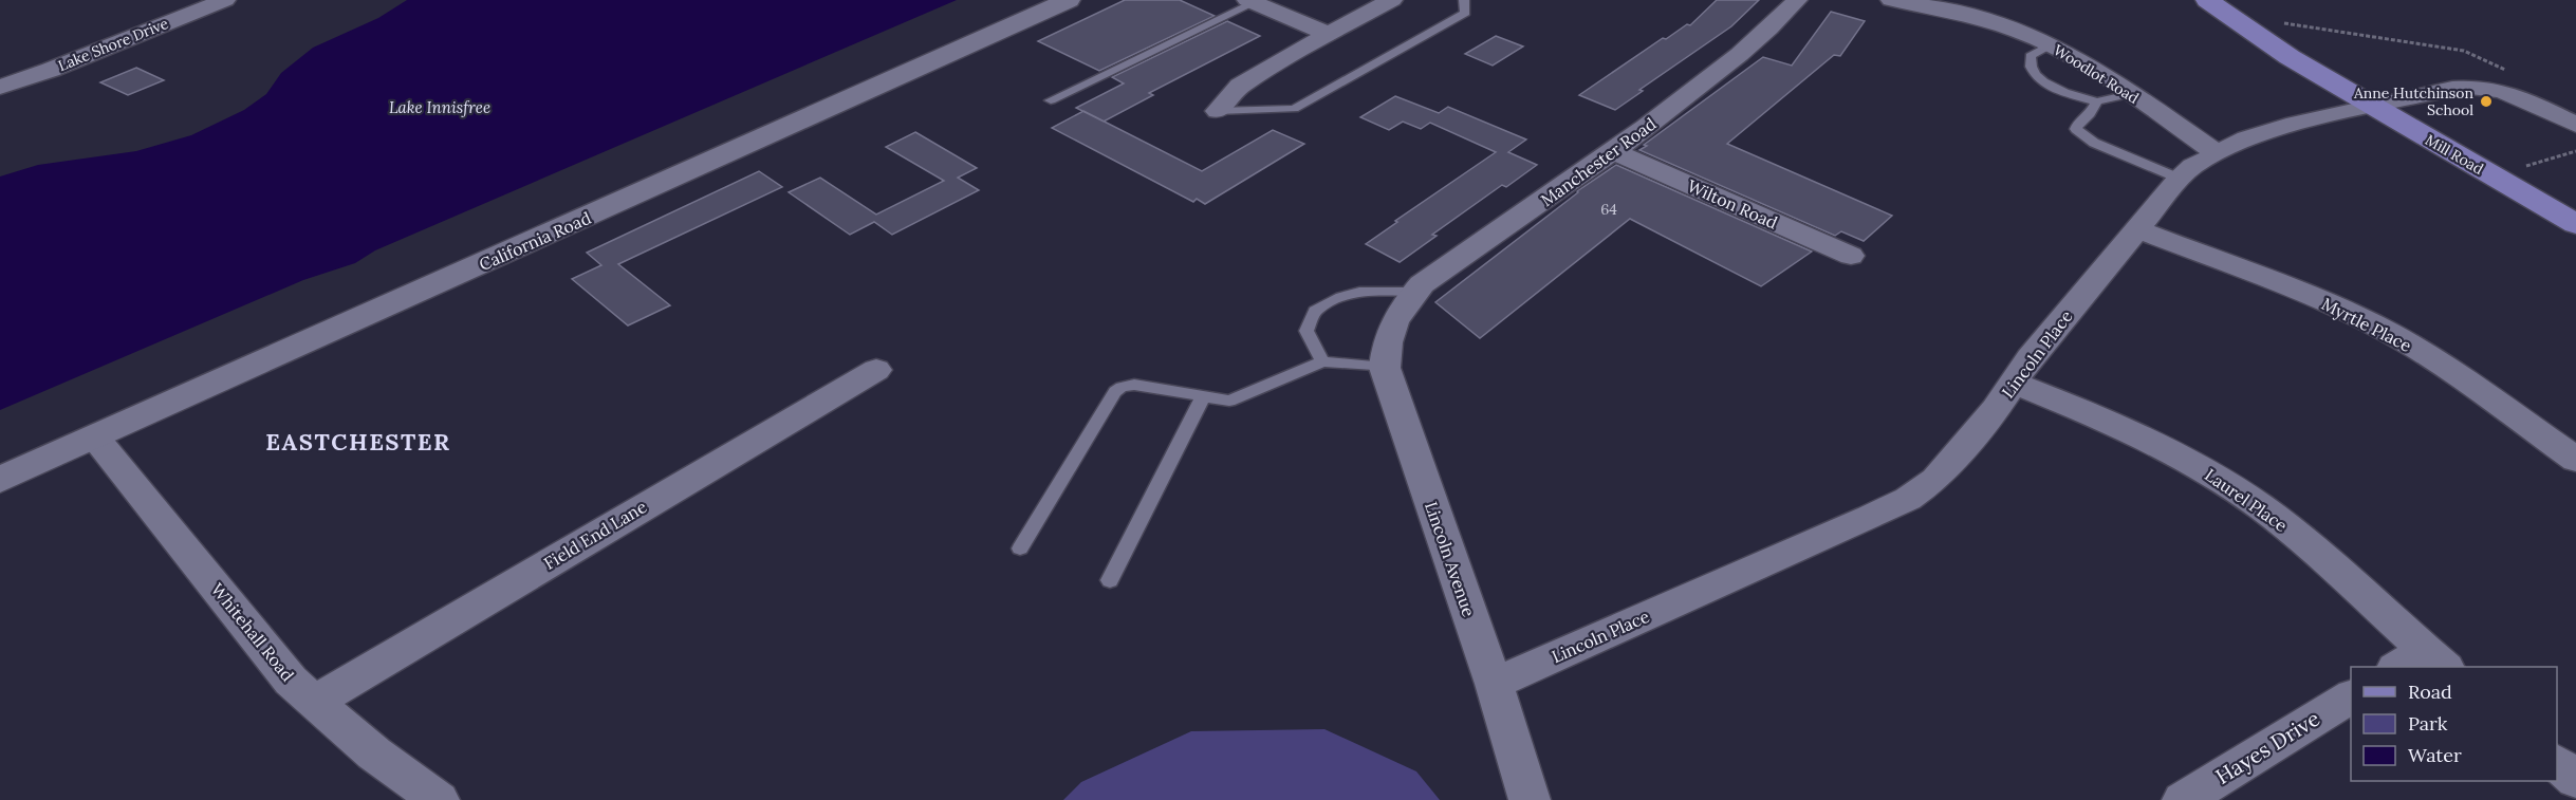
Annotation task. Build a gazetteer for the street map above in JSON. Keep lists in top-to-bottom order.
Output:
{
  "streets": {
    "main road": ["Mill Road", "California Road"],
    "street": [
      "Lake Shore Drive",
      "Woodlot Road",
      "Manchester Road",
      "Wilton Road",
      "Myrtle Place",
      "Lincoln Place",
      "Laurel Place",
      "Field End Lane",
      "Lincoln Avenue",
      "Whitehall Road",
      "Hayes Drive"
    ]
  },
  "crossings": [
    ["Woodlot Road", "Lincoln Place"],
    ["Mill Road", "Lincoln Place"],
    ["Manchester Road", "Wilton Road"],
    ["Manchester Road", "Lincoln Avenue"],
    ["California Road", "Whitehall Road"],
    ["Myrtle Place", "Lincoln Place"],
    ["Lincoln Place", "Laurel Place"],
    ["Lincoln Place", "Lincoln Avenue"],
    ["Field End Lane", "Whitehall Road"]
  ],
  "districts": ["EASTCHESTER"],
  "water": ["Lake Innisfree"],
  "places": ["Anne Hutchinson School"],
  "house_numbers": ["64"],
  "legend": ["Road", "Park", "Water"]
}
